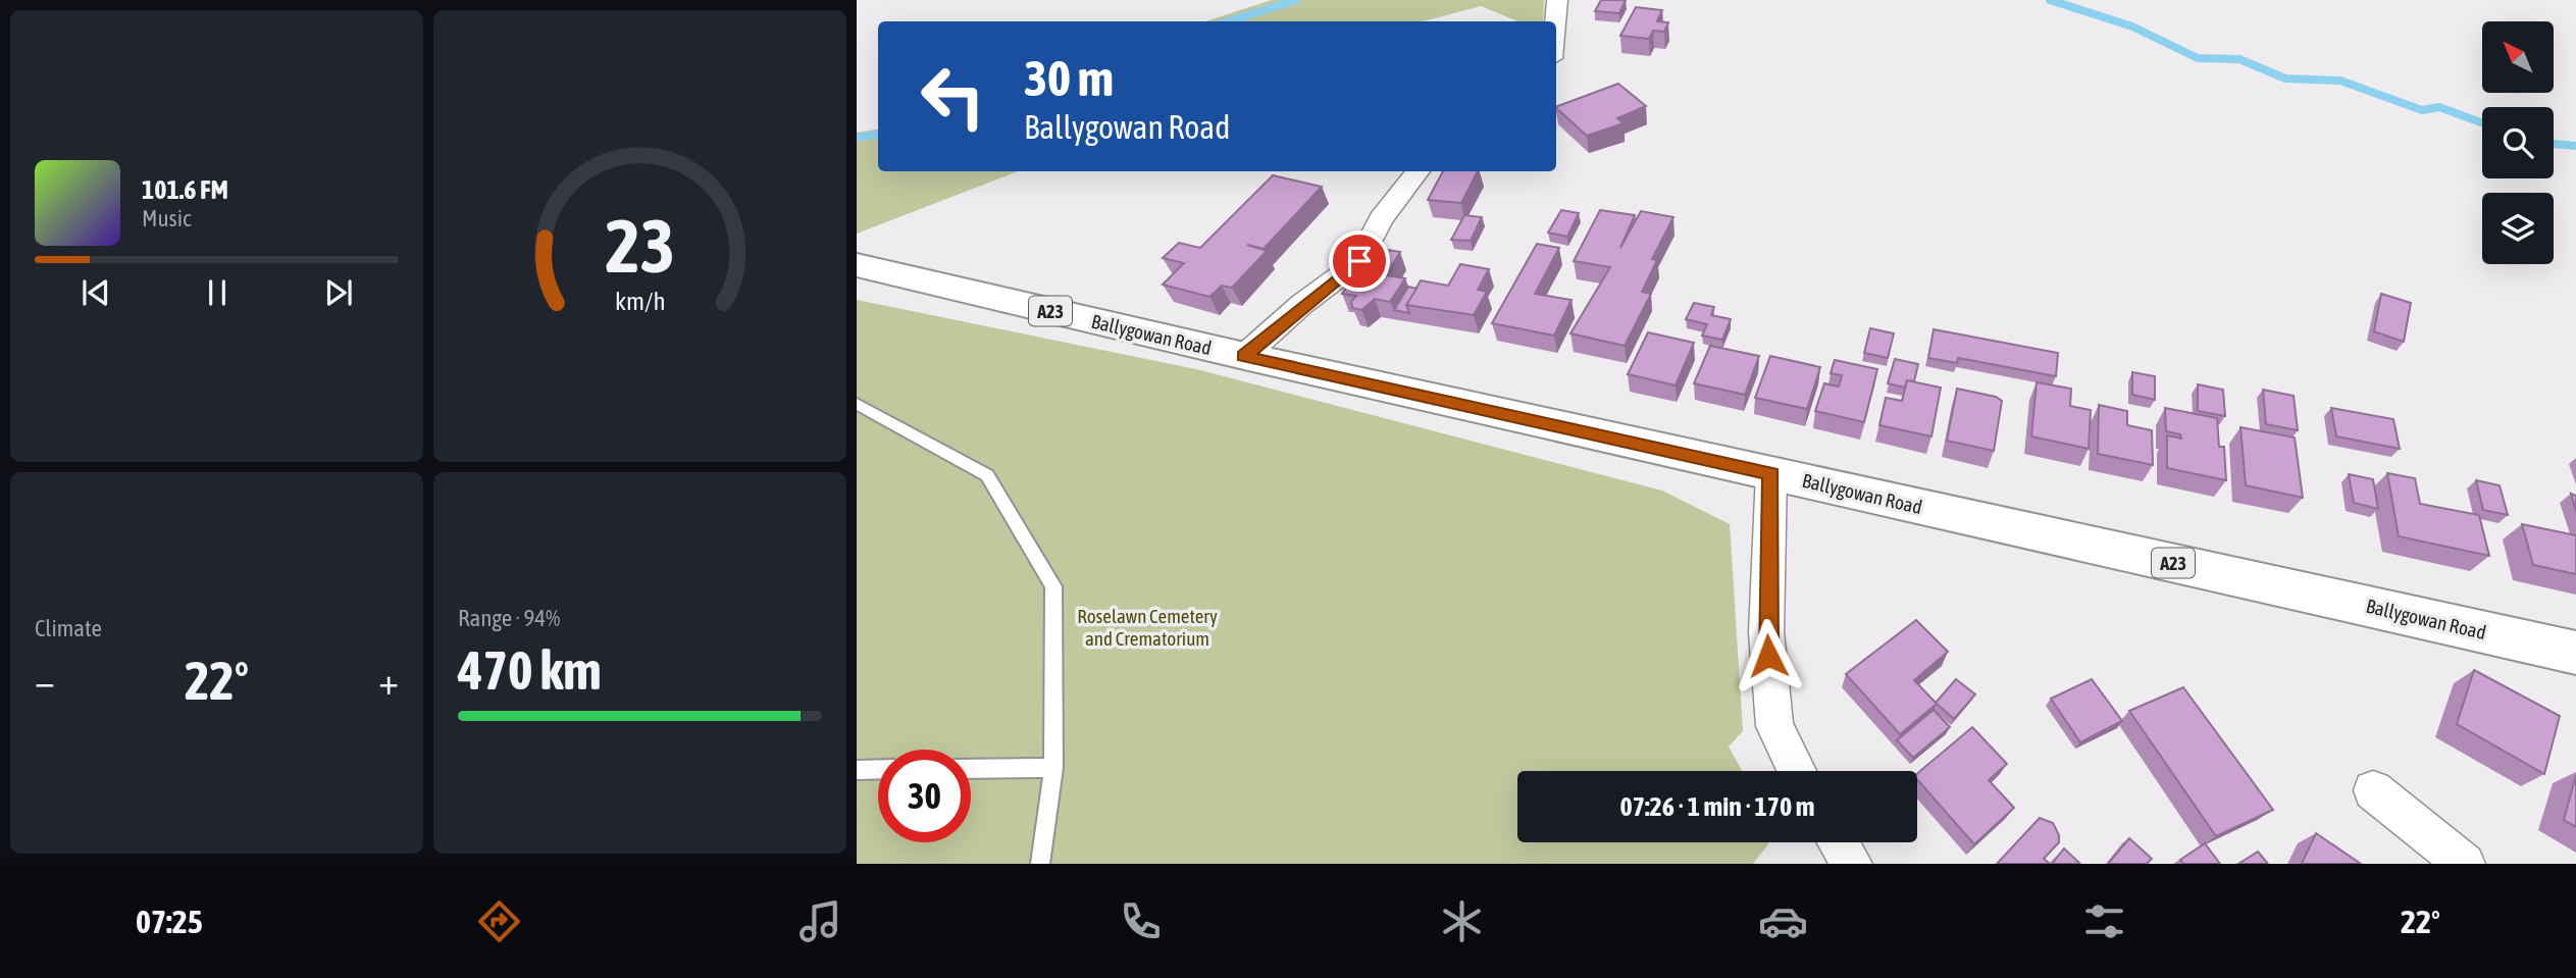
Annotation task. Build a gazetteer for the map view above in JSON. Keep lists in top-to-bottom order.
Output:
{
  "streets": {
    "main road": ["A23", "Ballygowan Road"]
  },
  "parks": ["Roselawn Cemetery and Crematorium"],
  "north": "top left",
  "page": {
    "turn": ["30 m", "Ballygowan Road"],
    "song": ["101.6 FM", "Music"],
    "tile": [
      "Climate",
      ["Range · 94%", "470 km"]
    ],
    "heat": ["−", "22°", "+"],
    "limit": "30",
    "trip": "07:26 · 1 min · 170 m",
    "tabs": ["07:25", "22°"],
    "gauge": ["23", "km/h"]
  }
}
